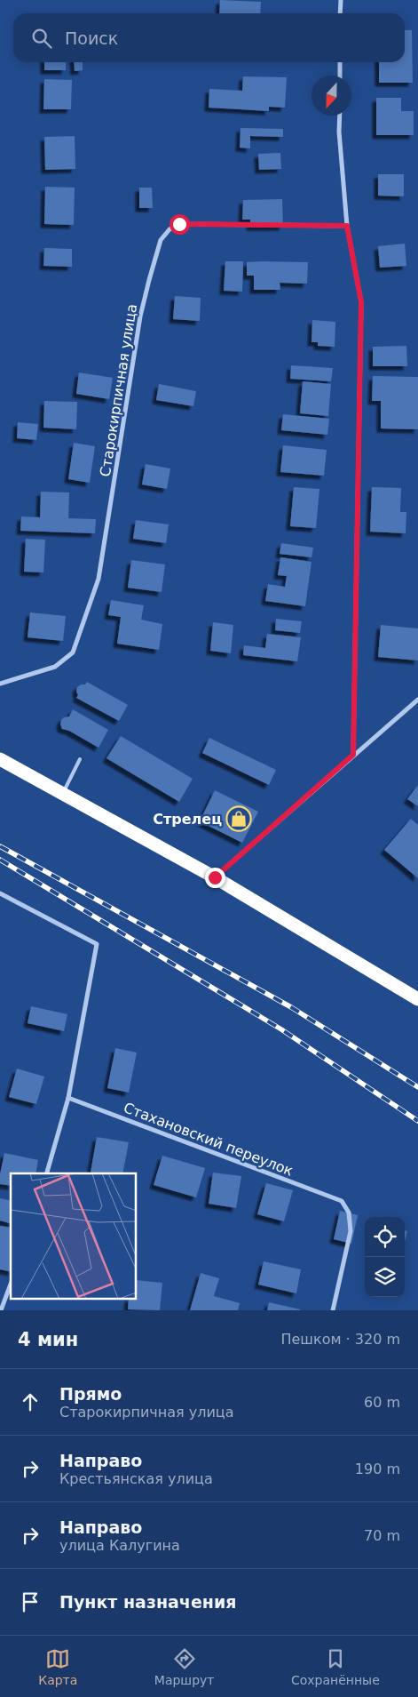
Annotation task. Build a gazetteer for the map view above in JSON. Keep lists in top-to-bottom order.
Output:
{
  "streets": {
    "street": ["Старокирпичная улица", "Стахановский переулок"]
  },
  "places": {
    "shop": ["Стрелец"]
  },
  "north": "bottom",
  "page": {
    "search": "Поиск",
    "heading": ["4 мин", "Пешком · 320 m"],
    "list": [
      ["Прямо", "Старокирпичная улица", "60 m"],
      ["Направо", "Крестьянская улица", "190 m"],
      ["Направо", "улица Калугина", "70 m"],
      "Пункт назначения"
    ],
    "nav": ["Карта", "Маршрут", "Сохранённые"]
  }
}
